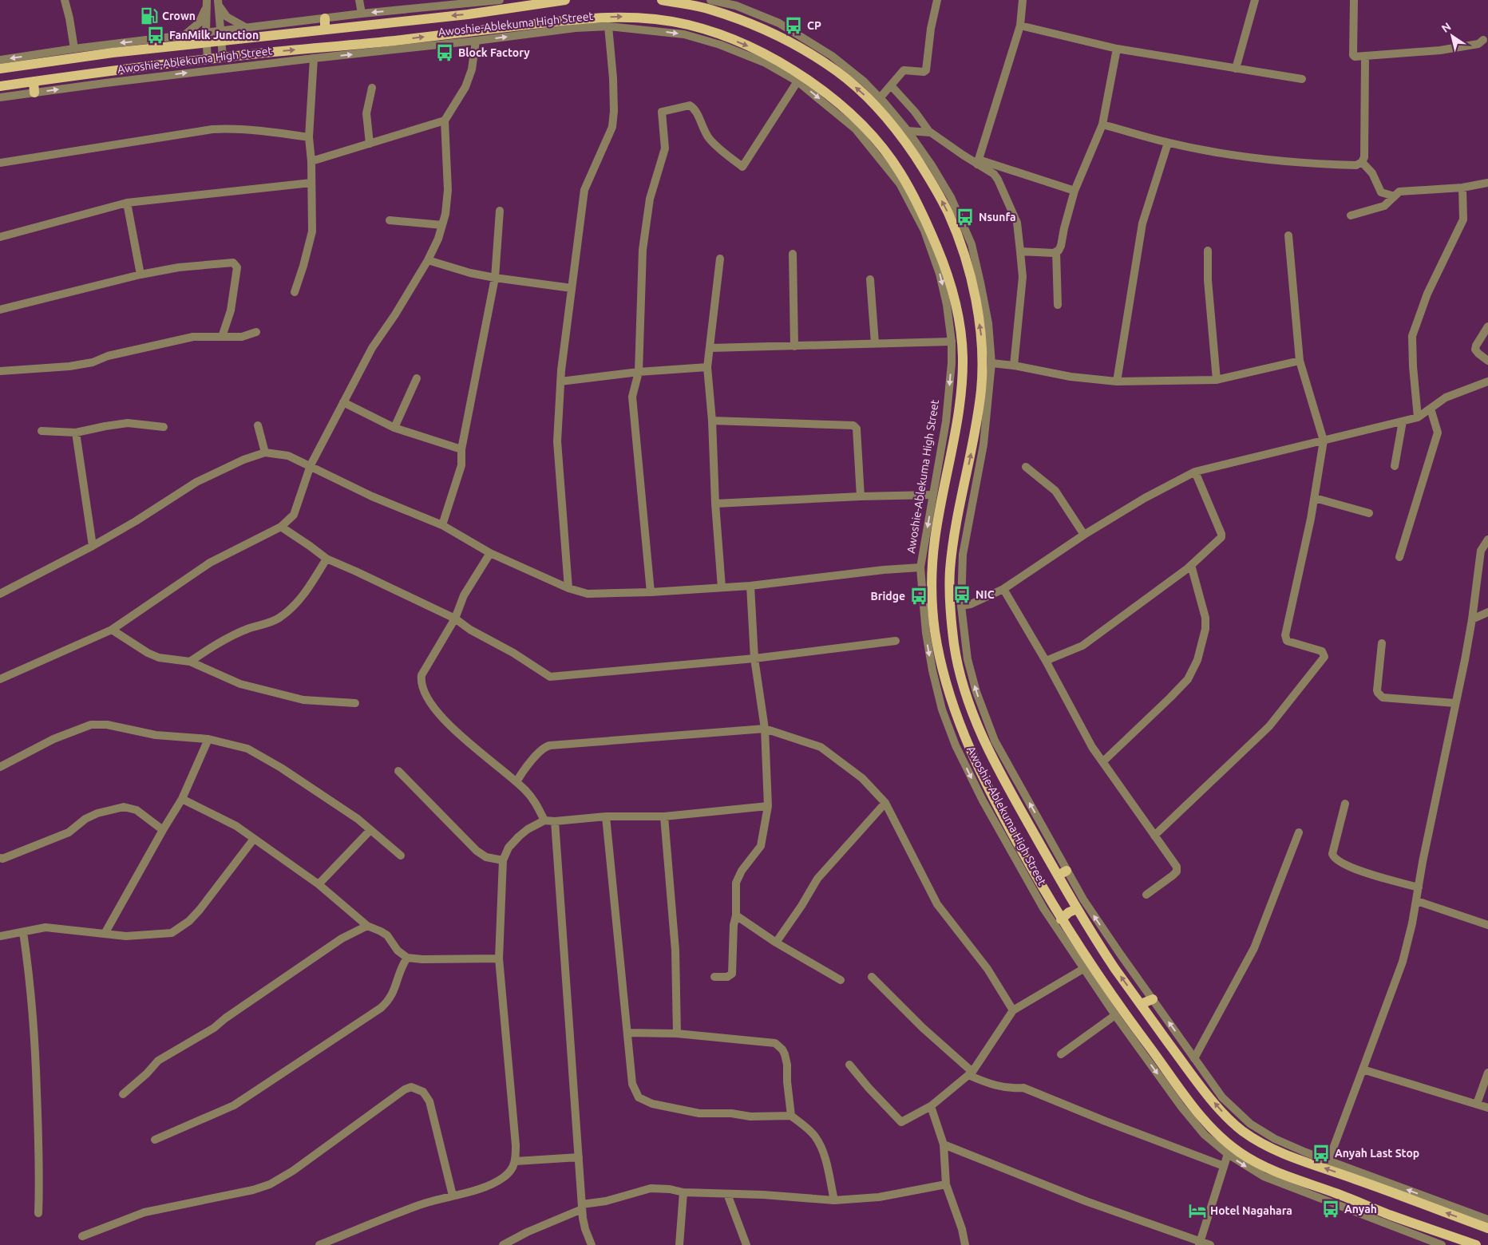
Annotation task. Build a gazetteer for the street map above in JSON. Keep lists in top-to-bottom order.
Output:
{
  "streets": {
    "main road": ["Awoshie-Ablekuma High Street"]
  },
  "places": {
    "fuel station": ["Crown"],
    "bus stop": [
      "CP",
      "FanMilk Junction",
      "Block Factory",
      "Nsunfa",
      "NIC",
      "Bridge",
      "Anyah Last Stop",
      "Anyah"
    ],
    "hotel": ["Hotel Nagahara"]
  },
  "north": "top left"
}
